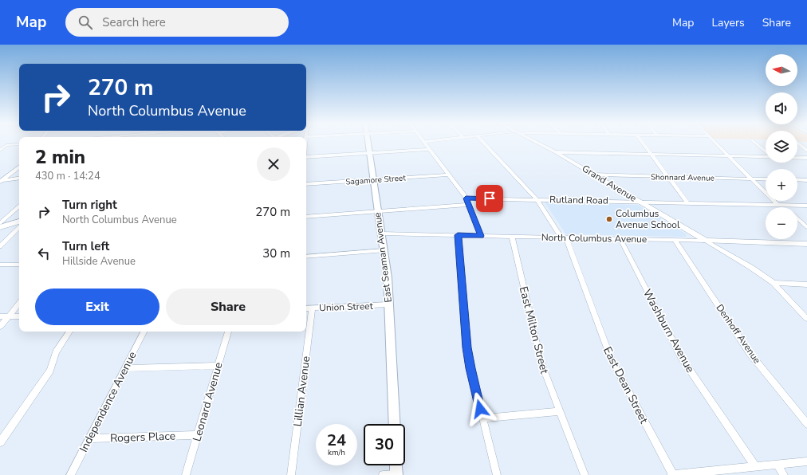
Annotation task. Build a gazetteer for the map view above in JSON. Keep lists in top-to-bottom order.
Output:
{
  "streets": {
    "main road": ["East Seaman Avenue"],
    "street": [
      "Shonnard Avenue",
      "Sagamore Street",
      "Grand Avenue",
      "Rutland Road",
      "North Columbus Avenue",
      "Union Street",
      "East Milton Street",
      "Washburn Avenue",
      "Denhoff Avenue",
      "East Dean Street",
      "Lillian Avenue",
      "Independence Avenue",
      "Leonard Avenue",
      "Rogers Place"
    ]
  },
  "crossings": [
    ["Shonnard Avenue", "Grand Avenue"],
    ["Sagamore Street", "East Seaman Avenue"],
    ["Grand Avenue", "Rutland Road"],
    ["Grand Avenue", "North Columbus Avenue"],
    ["Rutland Road", "East Dean Street"],
    ["North Columbus Avenue", "East Seaman Avenue"],
    ["North Columbus Avenue", "East Milton Street"],
    ["North Columbus Avenue", "Washburn Avenue"],
    ["North Columbus Avenue", "Denhoff Avenue"],
    ["North Columbus Avenue", "East Dean Street"],
    ["East Seaman Avenue", "Union Street"],
    ["Union Street", "Lillian Avenue"],
    ["Independence Avenue", "Rogers Place"],
    ["Leonard Avenue", "Rogers Place"]
  ],
  "places": ["Columbus Avenue School"],
  "north": "left",
  "page": {
    "header": "Map",
    "search": "Search here",
    "nav": ["Map", "Layers", "Share"],
    "map_buttons": ["+", "−"],
    "turn": ["270 m", "North Columbus Avenue"],
    "heading": ["2 min", "430 m · 14:24"],
    "list": [
      {
        "name": "Turn right",
        "note": "North Columbus Avenue",
        "value": "270 m"
      },
      {
        "name": "Turn left",
        "note": "Hillside Avenue",
        "value": "30 m"
      }
    ],
    "buttons": ["Exit", "Share"],
    "speed": "24 km/h",
    "limit": "30"
  }
}
